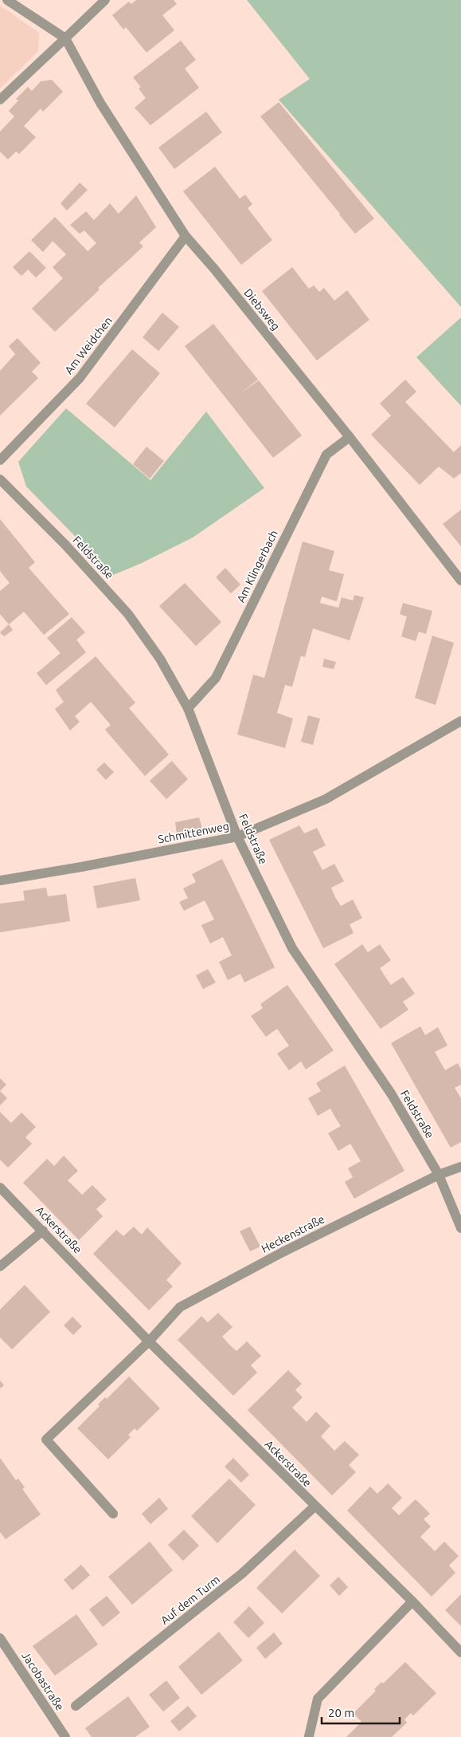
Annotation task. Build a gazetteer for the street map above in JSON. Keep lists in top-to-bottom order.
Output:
{
  "streets": {
    "street": [
      "Diebsweg",
      "Am Weidchen",
      "Feldstraße",
      "Am Klingerbach",
      "Schmittenweg",
      "Ackerstraße",
      "Heckenstraße",
      "Auf dem Turm",
      "Jacobastraße"
    ]
  },
  "crossings": [
    ["Diebsweg", "Am Weidchen"],
    ["Diebsweg", "Am Klingerbach"],
    ["Feldstraße", "Am Klingerbach"],
    ["Feldstraße", "Schmittenweg"],
    ["Feldstraße", "Heckenstraße"],
    ["Ackerstraße", "Heckenstraße"],
    ["Ackerstraße", "Auf dem Turm"]
  ],
  "scale_bar": "20 m"
}
